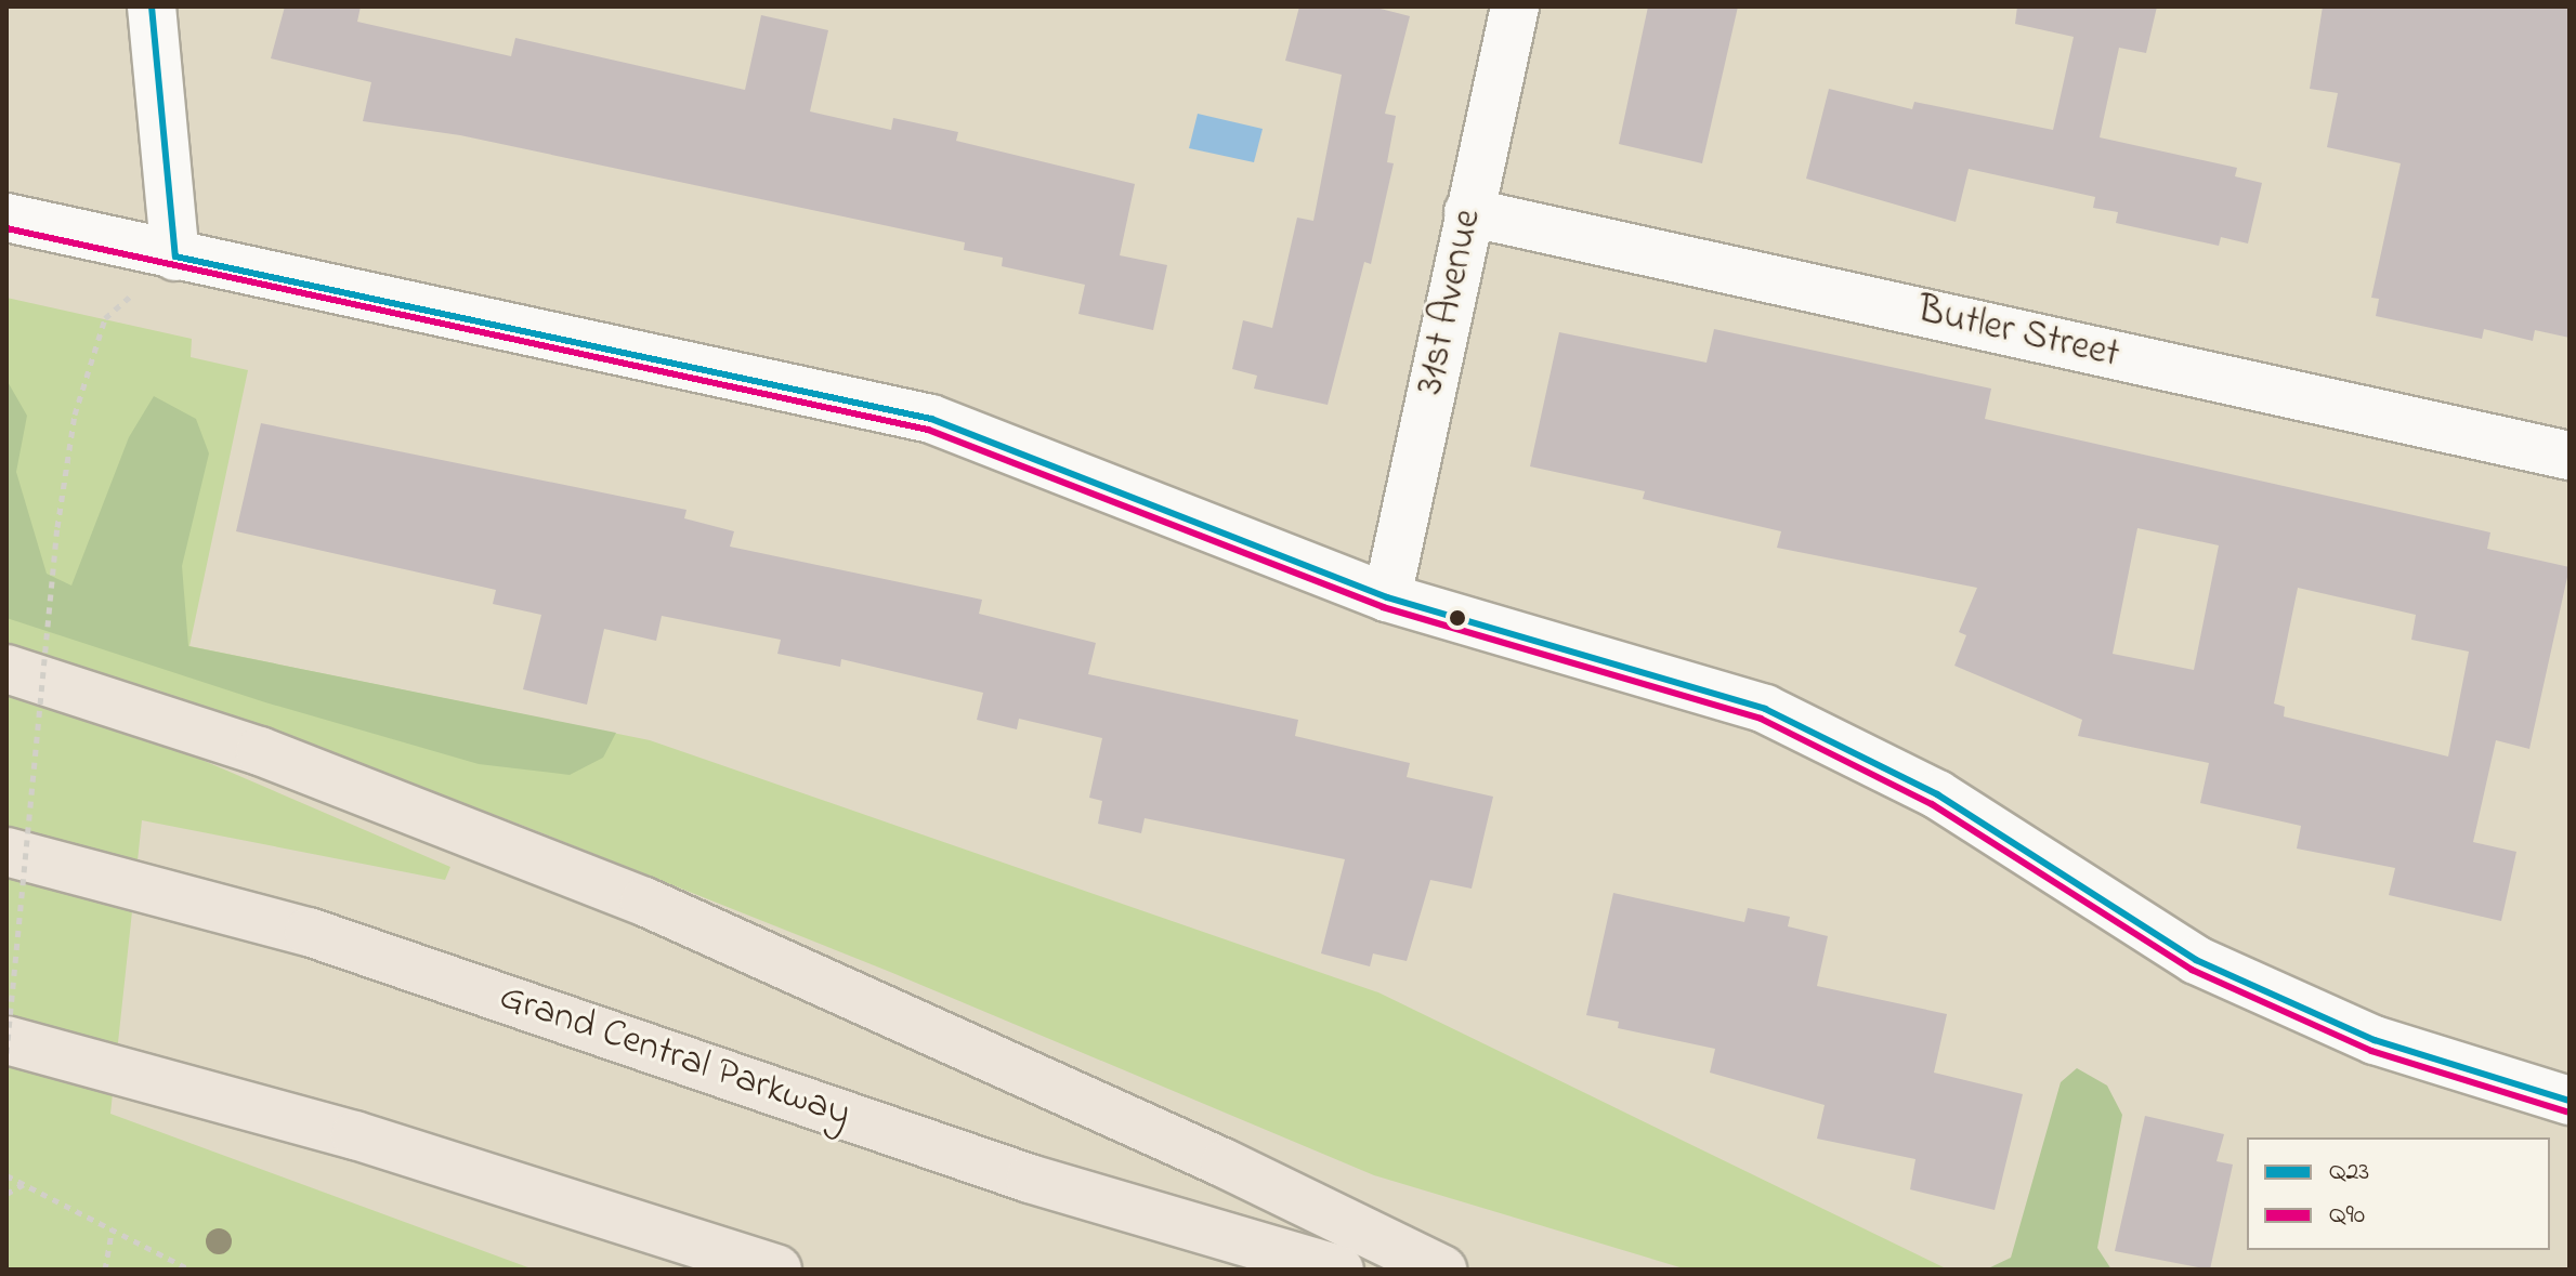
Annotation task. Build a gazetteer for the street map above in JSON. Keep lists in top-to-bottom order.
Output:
{
  "streets": {
    "highway": ["Grand Central Parkway"],
    "street": ["31st Avenue", "Butler Street"]
  },
  "crossings": [
    ["31st Avenue", "Butler Street"]
  ],
  "lines": ["transit line Q23", "transit line Q90"],
  "legend": ["Q23", "Q90"]
}
